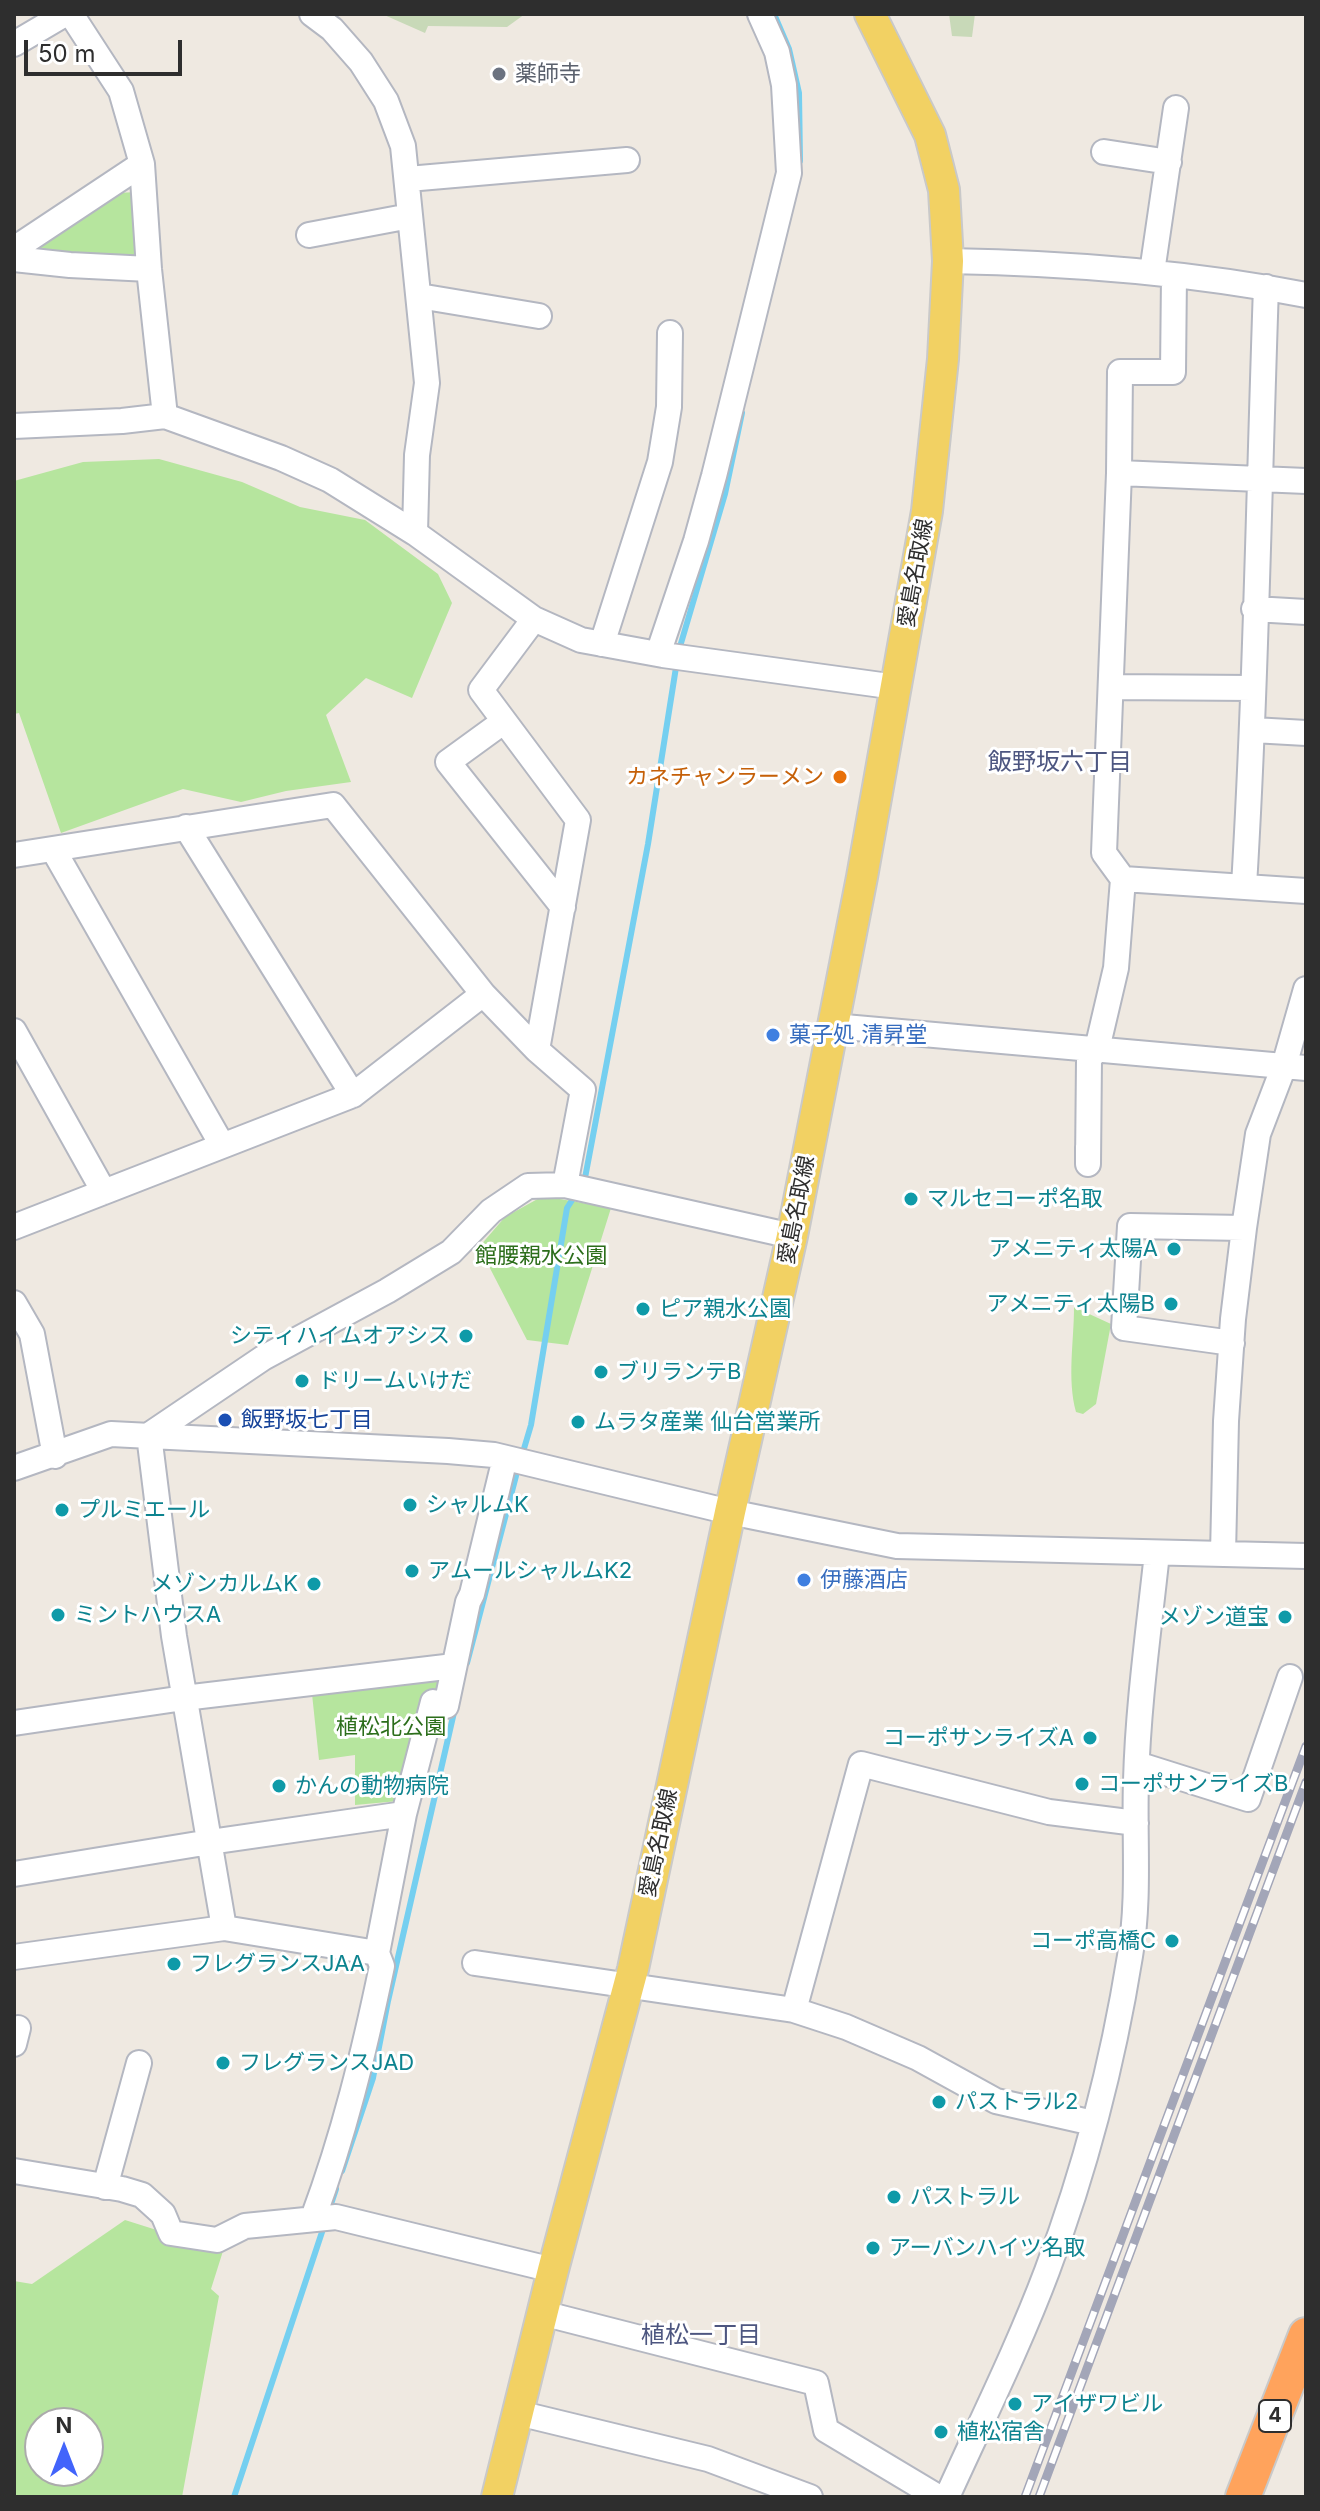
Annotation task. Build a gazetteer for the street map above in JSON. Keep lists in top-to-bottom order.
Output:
{
  "streets": {
    "highway": ["4"],
    "main road": ["愛島名取線"]
  },
  "districts": ["飯野坂六丁目", "植松一丁目"],
  "parks": ["館腰親水公園", "植松北公園"],
  "places": [
    "薬師寺",
    "カネチャンラーメン",
    "菓子処 清昇堂",
    "マルセコーポ名取",
    "アメニティ太陽A",
    "アメニティ太陽B",
    "ピア親水公園",
    "シティハイムオアシス",
    "ブリランテB",
    "ドリームいけだ",
    "飯野坂七丁目",
    "ムラタ産業 仙台営業所",
    "シャルムK",
    "プルミエール",
    "アムールシャルムK2",
    "伊藤酒店",
    "メゾンカルムK",
    "ミントハウスA",
    "メゾン道宝",
    "コーポサンライズA",
    "コーポサンライズB",
    "かんの動物病院",
    "コーポ高橋C",
    "フレグランスJAA",
    "フレグランスJAD",
    "パストラル2",
    "パストラル",
    "アーバンハイツ名取",
    "アイザワビル",
    "植松宿舎"
  ],
  "scale_bar": "50 m",
  "north": "top"
}
